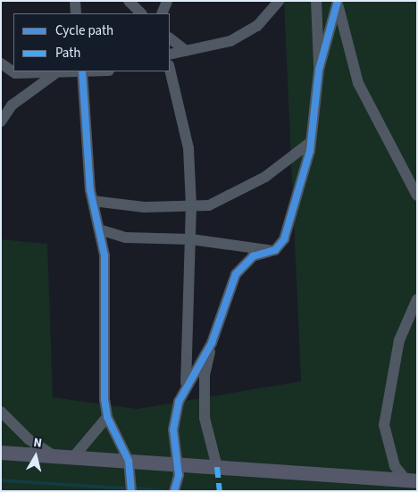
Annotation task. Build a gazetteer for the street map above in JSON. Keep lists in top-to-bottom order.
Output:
{
  "legend": ["Cycle path", "Path"],
  "north": "top"
}
